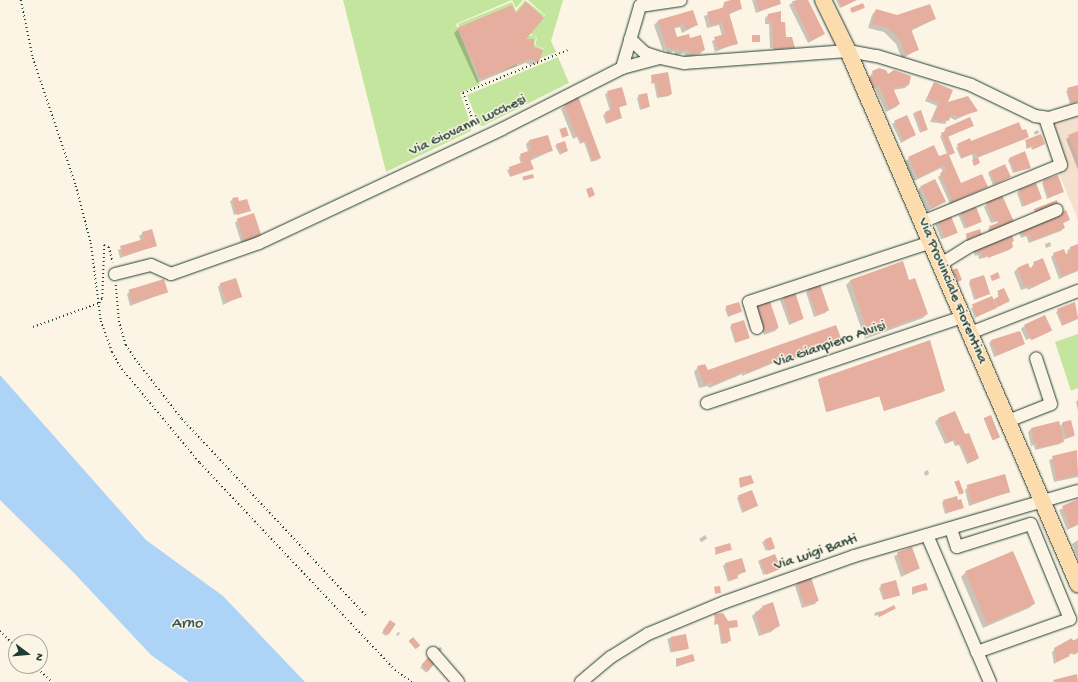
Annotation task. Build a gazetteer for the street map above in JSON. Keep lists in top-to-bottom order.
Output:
{
  "streets": {
    "main road": ["Via Provinciale Fiorentina"],
    "street": ["Via Giovanni Lucchesi", "Via Gianpiero Alvisi", "Via Luigi Banti"]
  },
  "crossings": [
    ["Via Giovanni Lucchesi", "Via Provinciale Fiorentina"],
    ["Via Provinciale Fiorentina", "Via Gianpiero Alvisi"],
    ["Via Provinciale Fiorentina", "Via Luigi Banti"]
  ],
  "water": ["Arno"],
  "north": "right"
}
